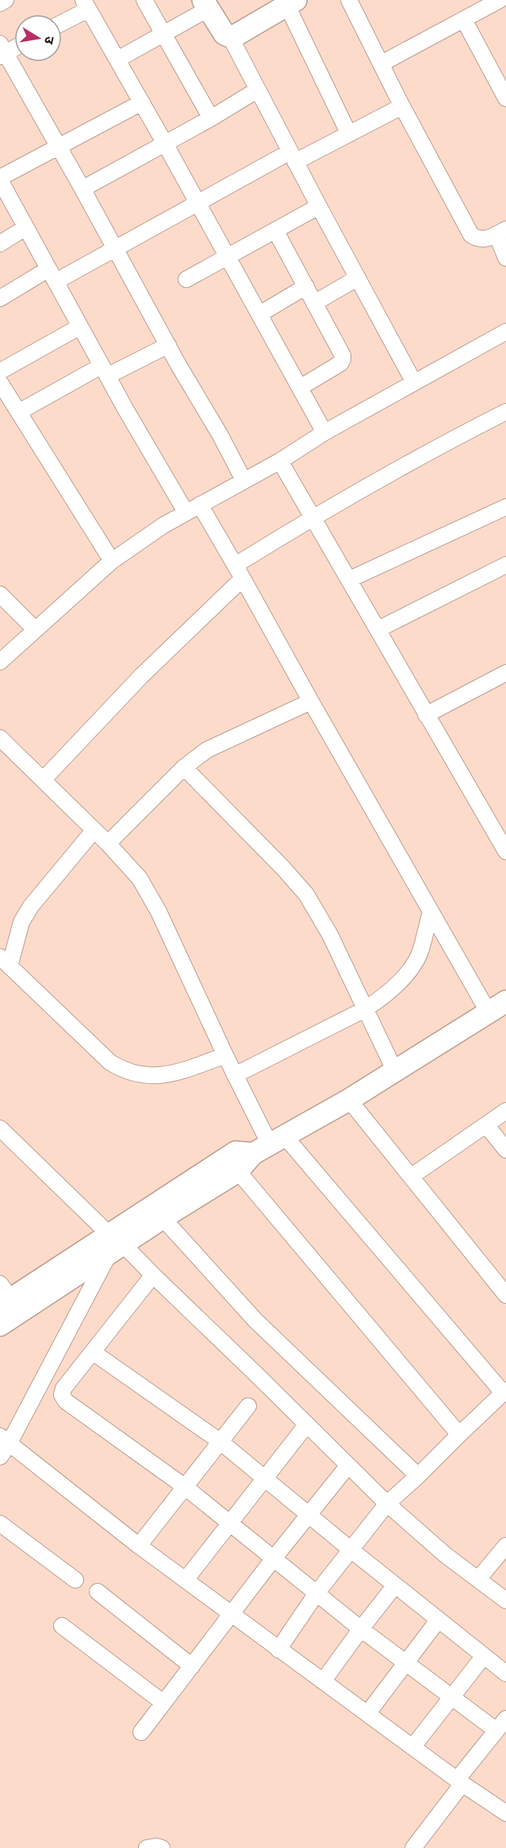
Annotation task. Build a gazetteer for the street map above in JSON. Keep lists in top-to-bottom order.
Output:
{
  "north": "right"
}
